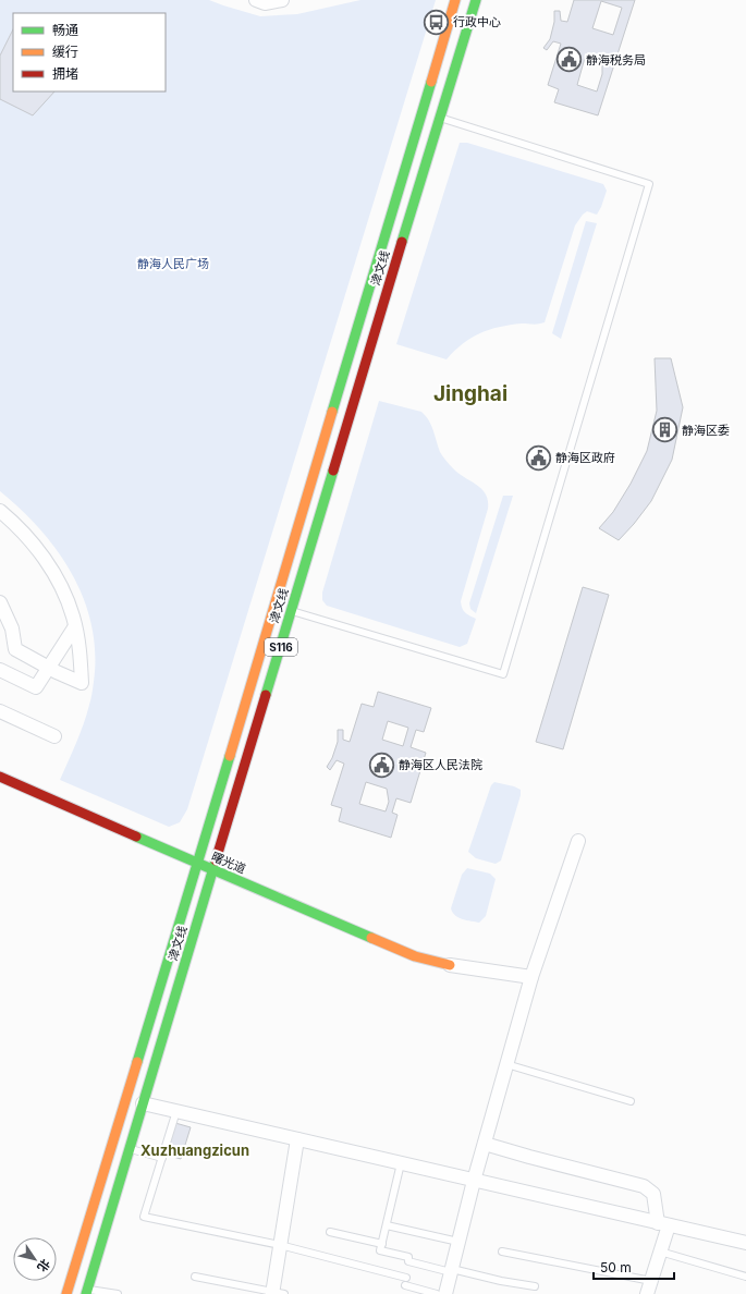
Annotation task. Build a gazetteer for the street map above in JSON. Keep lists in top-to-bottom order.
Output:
{
  "streets": {
    "main road": ["津文线", "S116", "曙光道"]
  },
  "crossings": [
    ["津文线", "曙光道"]
  ],
  "districts": ["Jinghai", "Xuzhuangzicun"],
  "parks": ["静海人民广场"],
  "places": {
    "bus stop": ["行政中心"],
    "public building": ["静海税务局", "静海区政府", "静海区人民法院"],
    "building": ["静海区委"]
  },
  "legend": ["畅通", "缓行", "拥堵"],
  "scale_bar": "50 m",
  "north": "bottom right"
}
